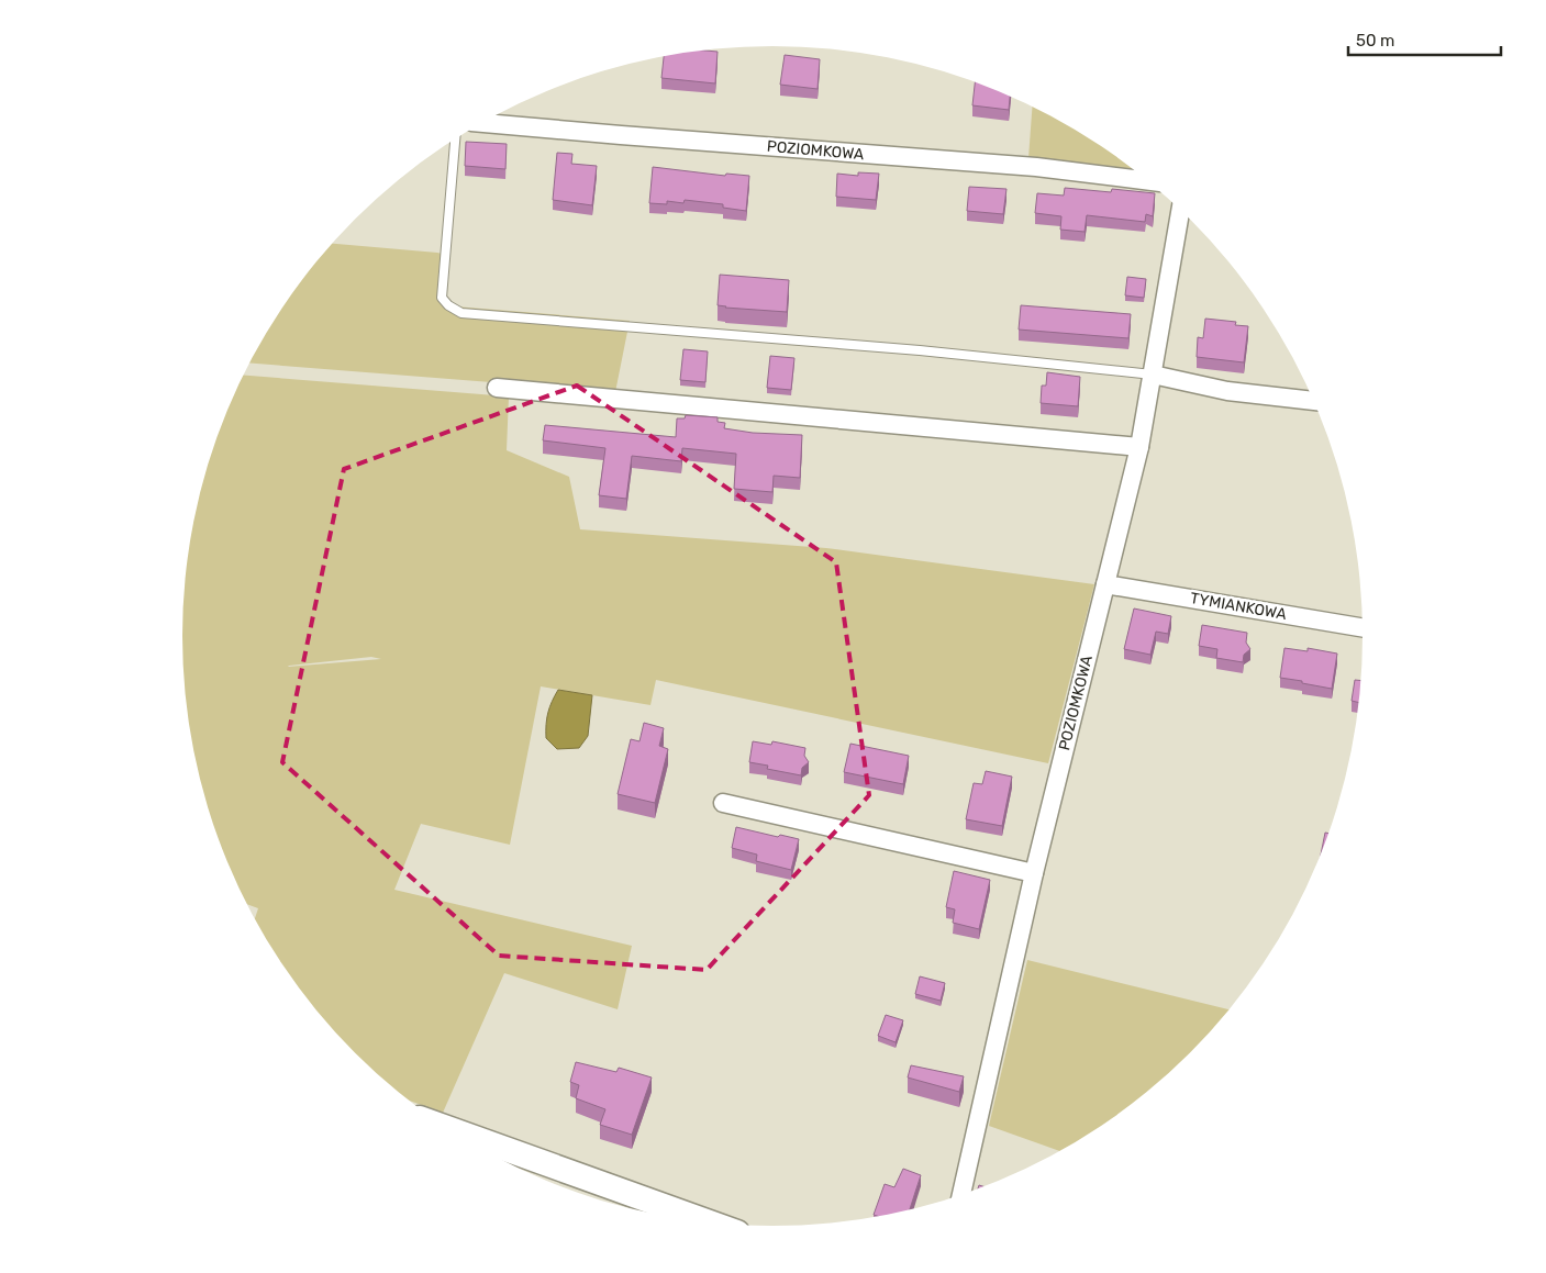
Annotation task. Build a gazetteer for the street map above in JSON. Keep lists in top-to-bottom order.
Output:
{
  "streets": {
    "street": ["POZIOMKOWA", "TYMIANKOWA"]
  },
  "crossings": [
    ["POZIOMKOWA", "TYMIANKOWA"]
  ],
  "scale_bar": "50 m"
}
